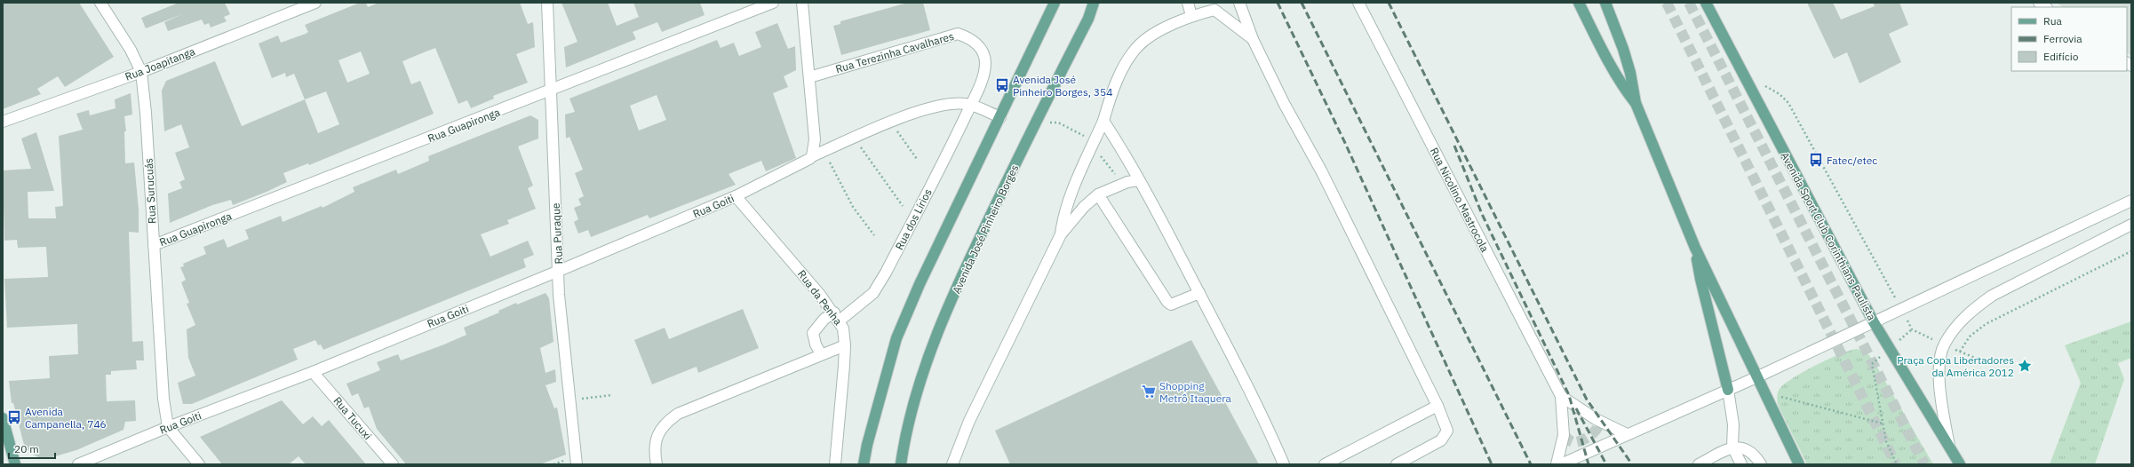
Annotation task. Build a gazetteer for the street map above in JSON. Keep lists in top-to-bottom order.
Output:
{
  "streets": {
    "main road": ["Avenida José Pinheiro Borges", "Avenida Sport Club Corinthians Paulista"],
    "street": [
      "Rua Terezinha Cavalhares",
      "Rua Joapitanga",
      "Rua Guapironga",
      "Rua Surucuás",
      "Rua Nicolino Mastrocola",
      "Rua Goiti",
      "Rua dos Lírios",
      "Rua Puraque",
      "Rua da Penha",
      "Rua Tucuxi"
    ]
  },
  "crossings": [
    ["Rua Terezinha Cavalhares", "Rua Goiti"],
    ["Rua Terezinha Cavalhares", "Rua dos Lírios"],
    ["Rua Joapitanga", "Rua Surucuás"],
    ["Rua Guapironga", "Rua Surucuás"],
    ["Rua Guapironga", "Rua Puraque"],
    ["Rua Surucuás", "Rua Goiti"],
    ["Rua Goiti", "Rua dos Lírios"],
    ["Rua Goiti", "Rua Puraque"],
    ["Rua Goiti", "Rua da Penha"],
    ["Rua Goiti", "Rua Tucuxi"],
    ["Rua dos Lírios", "Rua da Penha"]
  ],
  "places": {
    "bus stop": ["Avenida José Pinheiro Borges, 354", "Fatec/etec", "Avenida Campanella, 746"],
    "place": ["Praça Copa Libertadores da América 2012"],
    "supermarket": ["Shopping Metrô Itaquera"]
  },
  "legend": ["Rua", "Ferrovia", "Edifício"],
  "scale_bar": "20 m"
}
